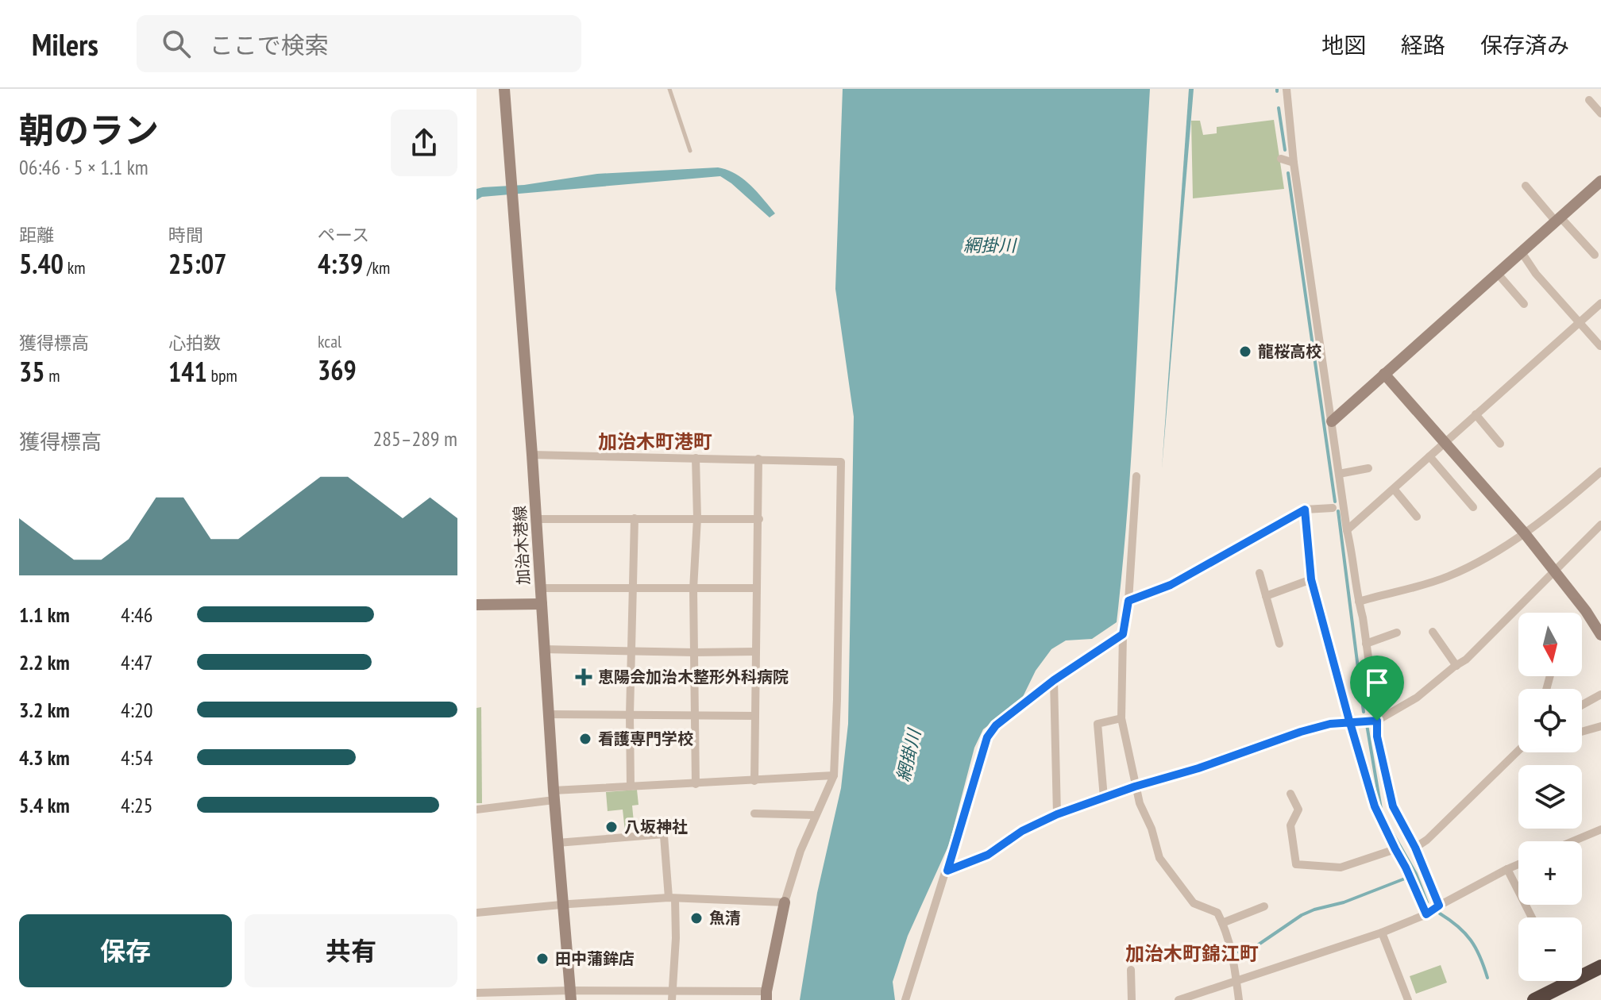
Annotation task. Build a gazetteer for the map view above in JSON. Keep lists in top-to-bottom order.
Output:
{
  "streets": {
    "main road": ["加治木港線"]
  },
  "districts": ["加治木町港町", "加治木町錦江町"],
  "water": ["網掛川"],
  "places": {
    "other": [
      "龍桜高校",
      "看護専門学校",
      "八坂神社",
      "魚清",
      "田中蒲鉾店"
    ],
    "health": ["恵陽会加治木整形外科病院"]
  },
  "north": "bottom",
  "page": {
    "header": "Milers",
    "search": "ここで検索",
    "nav": ["地図", "経路", "保存済み"],
    "heading": ["朝のラン", "06:46 · 5 × 1.1 km"],
    "stats": [
      ["距離", "5.40 km"],
      ["時間", "25:07"],
      ["ペース", "4:39 /km"],
      ["獲得標高", "35 m"],
      ["心拍数", "141 bpm"],
      ["kcal", "369"]
    ],
    "chart": ["獲得標高", "285–289 m"],
    "list": [
      {
        "name": "1.1 km",
        "note": "4:46"
      },
      {
        "name": "2.2 km",
        "note": "4:47"
      },
      {
        "name": "3.2 km",
        "note": "4:20"
      },
      {
        "name": "4.3 km",
        "note": "4:54"
      },
      {
        "name": "5.4 km",
        "note": "4:25"
      }
    ],
    "map_buttons": ["+", "−"],
    "buttons": ["保存", "共有"]
  }
}
